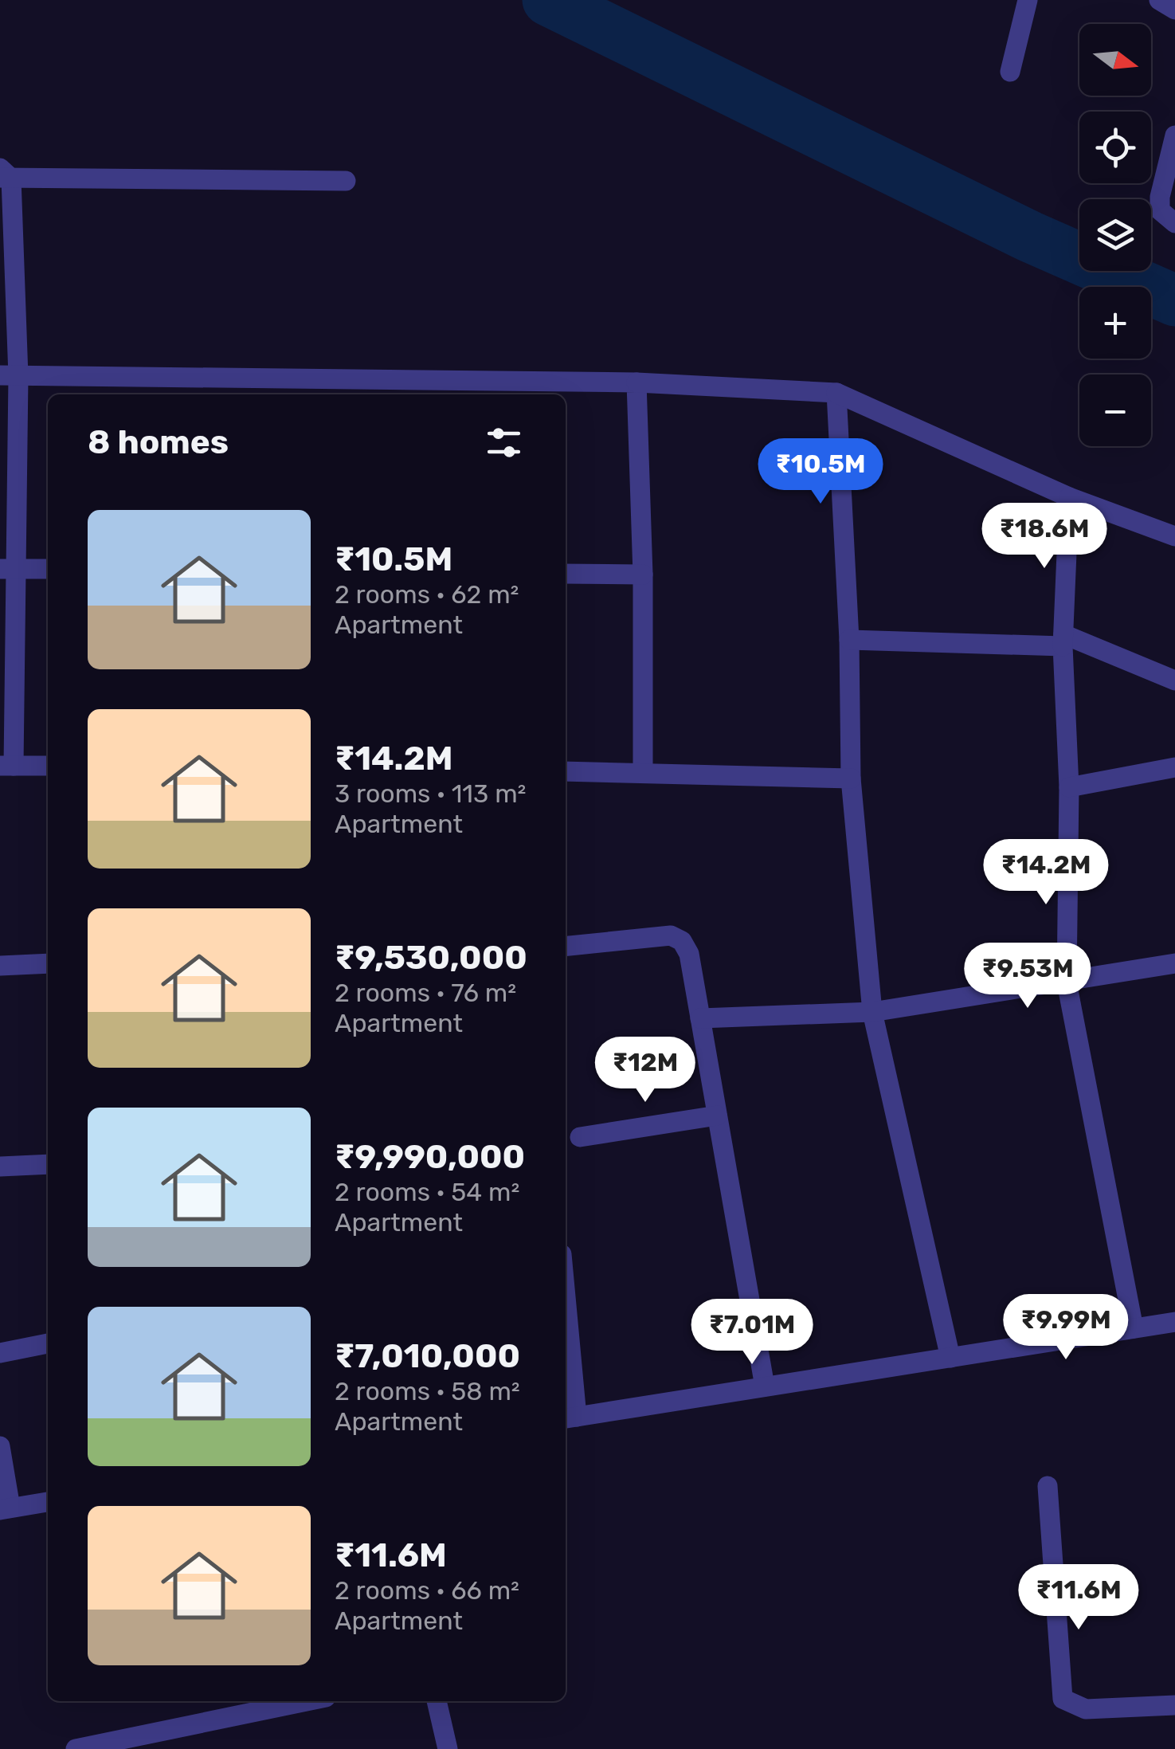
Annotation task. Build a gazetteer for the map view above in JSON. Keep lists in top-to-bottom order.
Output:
{
  "north": "right",
  "page": {
    "map_buttons": ["+", "−"],
    "heading": "8 homes",
    "price": [
      "₹10.5M",
      "₹18.6M",
      "₹14.2M",
      "₹9.53M",
      "₹12M",
      "₹9.99M",
      "₹7.01M",
      "₹11.6M"
    ],
    "list": [
      {
        "name": "₹10.5M",
        "note": "2 rooms · 62 m² · Apartment"
      },
      {
        "name": "₹14.2M",
        "note": "3 rooms · 113 m² · Apartment"
      },
      {
        "name": "₹9,530,000",
        "note": "2 rooms · 76 m² · Apartment"
      },
      {
        "name": "₹9,990,000",
        "note": "2 rooms · 54 m² · Apartment"
      },
      {
        "name": "₹7,010,000",
        "note": "2 rooms · 58 m² · Apartment"
      },
      {
        "name": "₹11.6M",
        "note": "2 rooms · 66 m² · Apartment"
      }
    ]
  }
}
